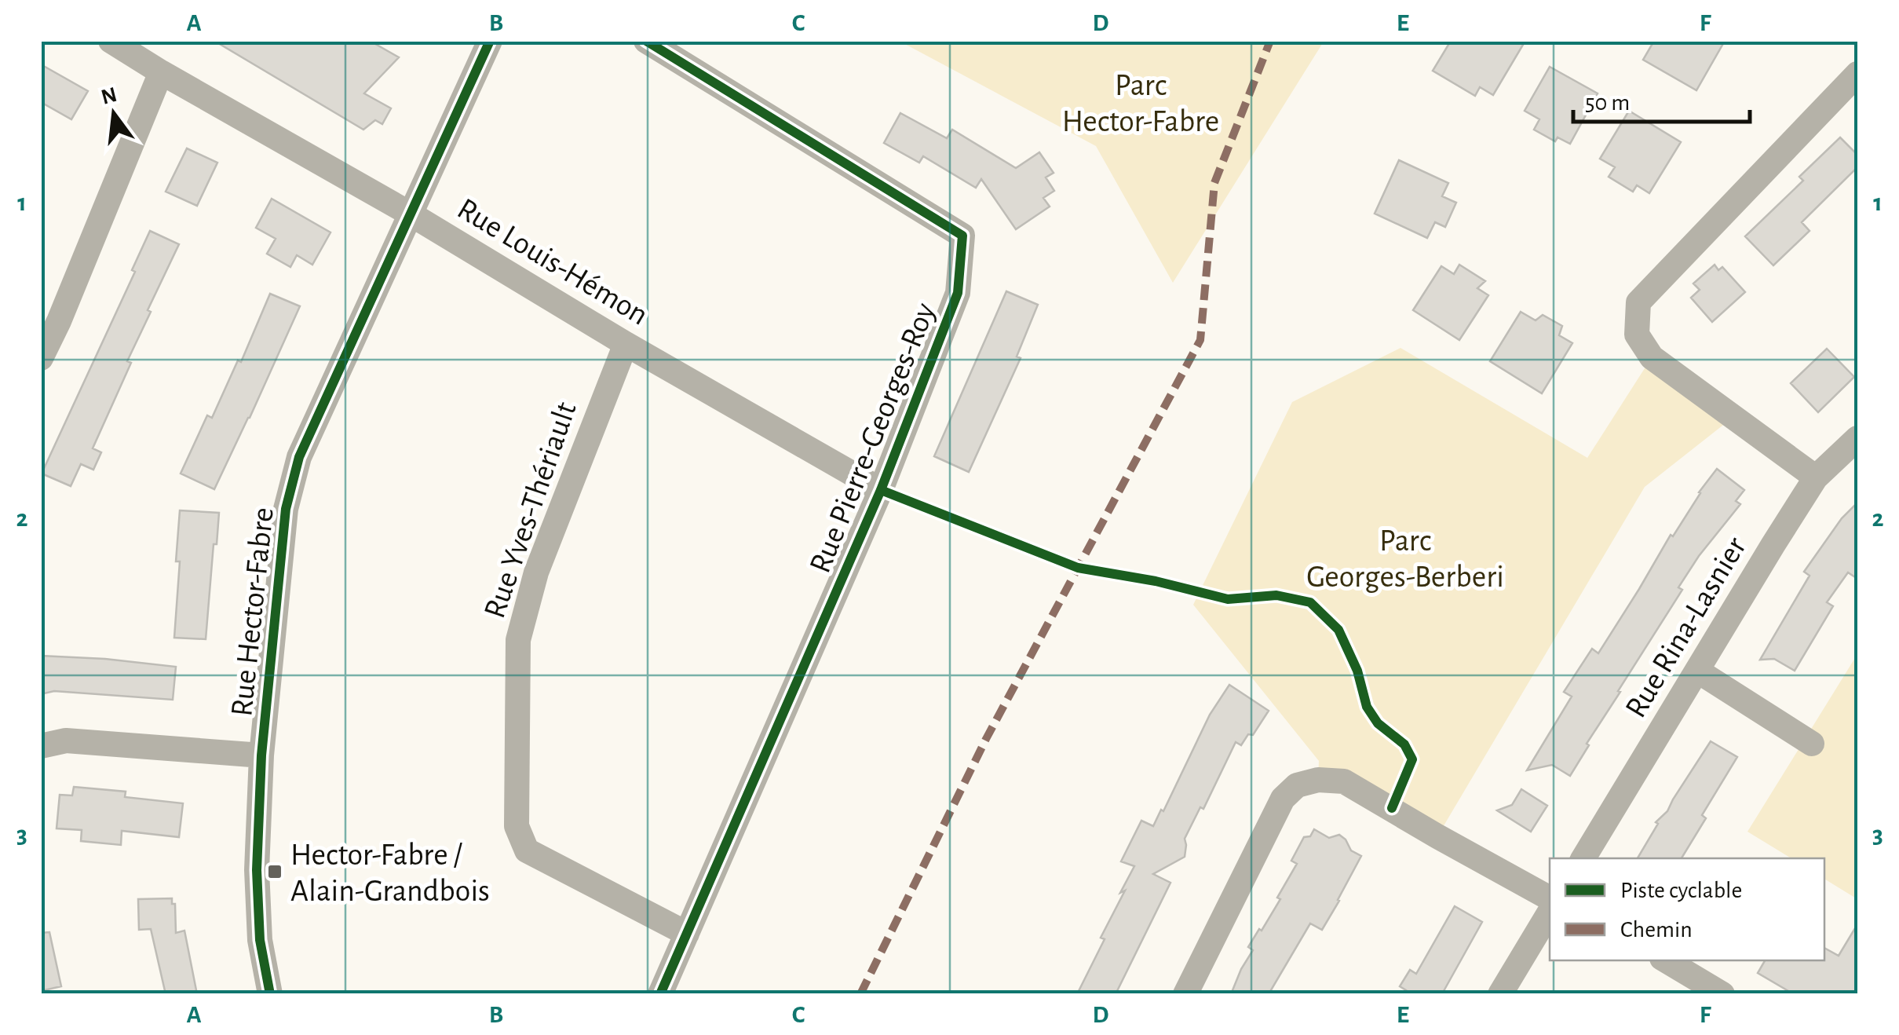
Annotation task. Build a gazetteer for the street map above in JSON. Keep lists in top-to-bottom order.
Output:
{
  "streets": {
    "street": [
      "Rue Louis-Hémon",
      "Rue Pierre-Georges-Roy",
      "Rue Yves-Thériault",
      "Rue Hector-Fabre",
      "Rue Rina-Lasnier"
    ]
  },
  "crossings": [
    ["Rue Louis-Hémon", "Rue Pierre-Georges-Roy"],
    ["Rue Louis-Hémon", "Rue Yves-Thériault"],
    ["Rue Louis-Hémon", "Rue Hector-Fabre"],
    ["Rue Pierre-Georges-Roy", "Rue Yves-Thériault"]
  ],
  "parks": ["Parc Hector-Fabre", "Parc Georges-Berberi"],
  "places": {
    "transit": ["Hector-Fabre / Alain-Grandbois"]
  },
  "legend": ["Piste cyclable", "Chemin"],
  "scale_bar": "50 m",
  "north": "top",
  "grid": {
    "columns": [
      "A",
      "B",
      "C",
      "D",
      "E",
      "F"
    ],
    "rows": ["1", "2", "3"]
  }
}
